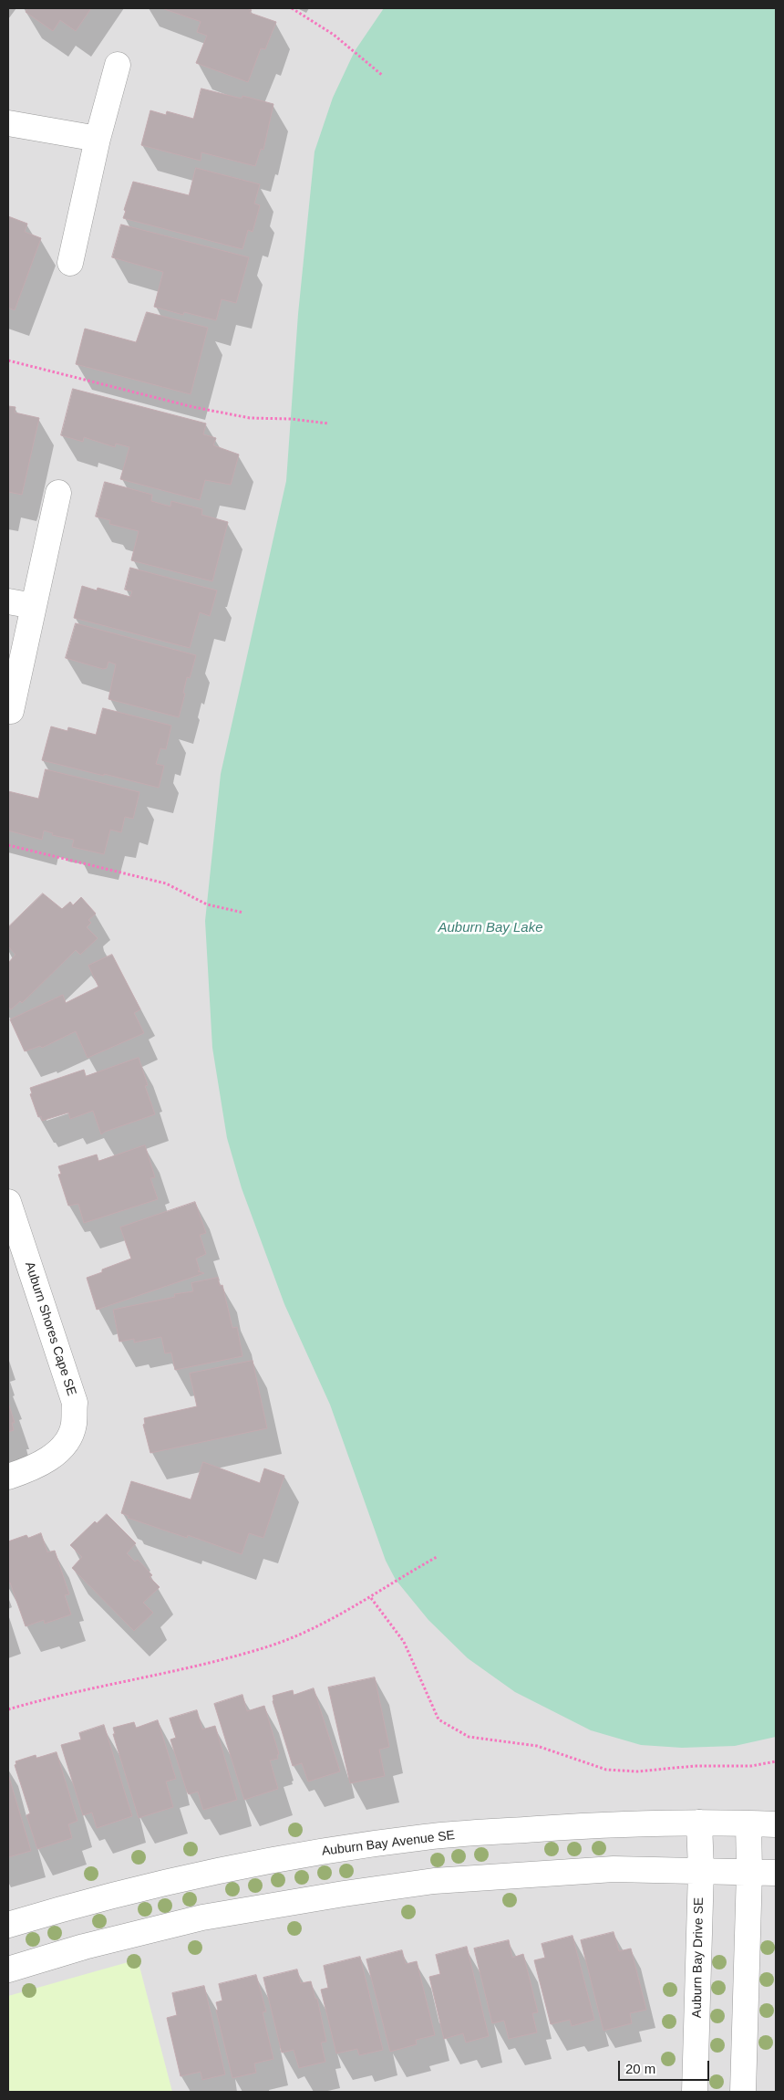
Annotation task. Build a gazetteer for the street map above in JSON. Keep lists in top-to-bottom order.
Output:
{
  "streets": {
    "street": ["Auburn Shores Cape SE", "Auburn Bay Avenue SE", "Auburn Bay Drive SE"]
  },
  "crossings": [
    ["Auburn Bay Avenue SE", "Auburn Bay Drive SE"]
  ],
  "water": ["Auburn Bay Lake"],
  "scale_bar": "20 m"
}
